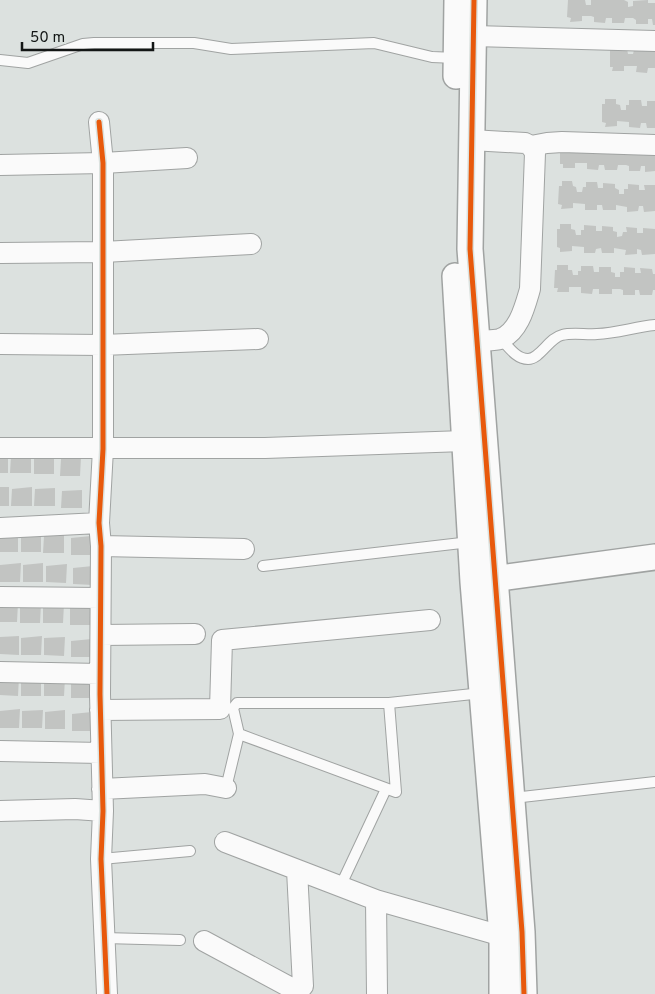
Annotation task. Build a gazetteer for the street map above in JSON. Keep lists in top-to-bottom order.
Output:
{
  "scale_bar": "50 m"
}
